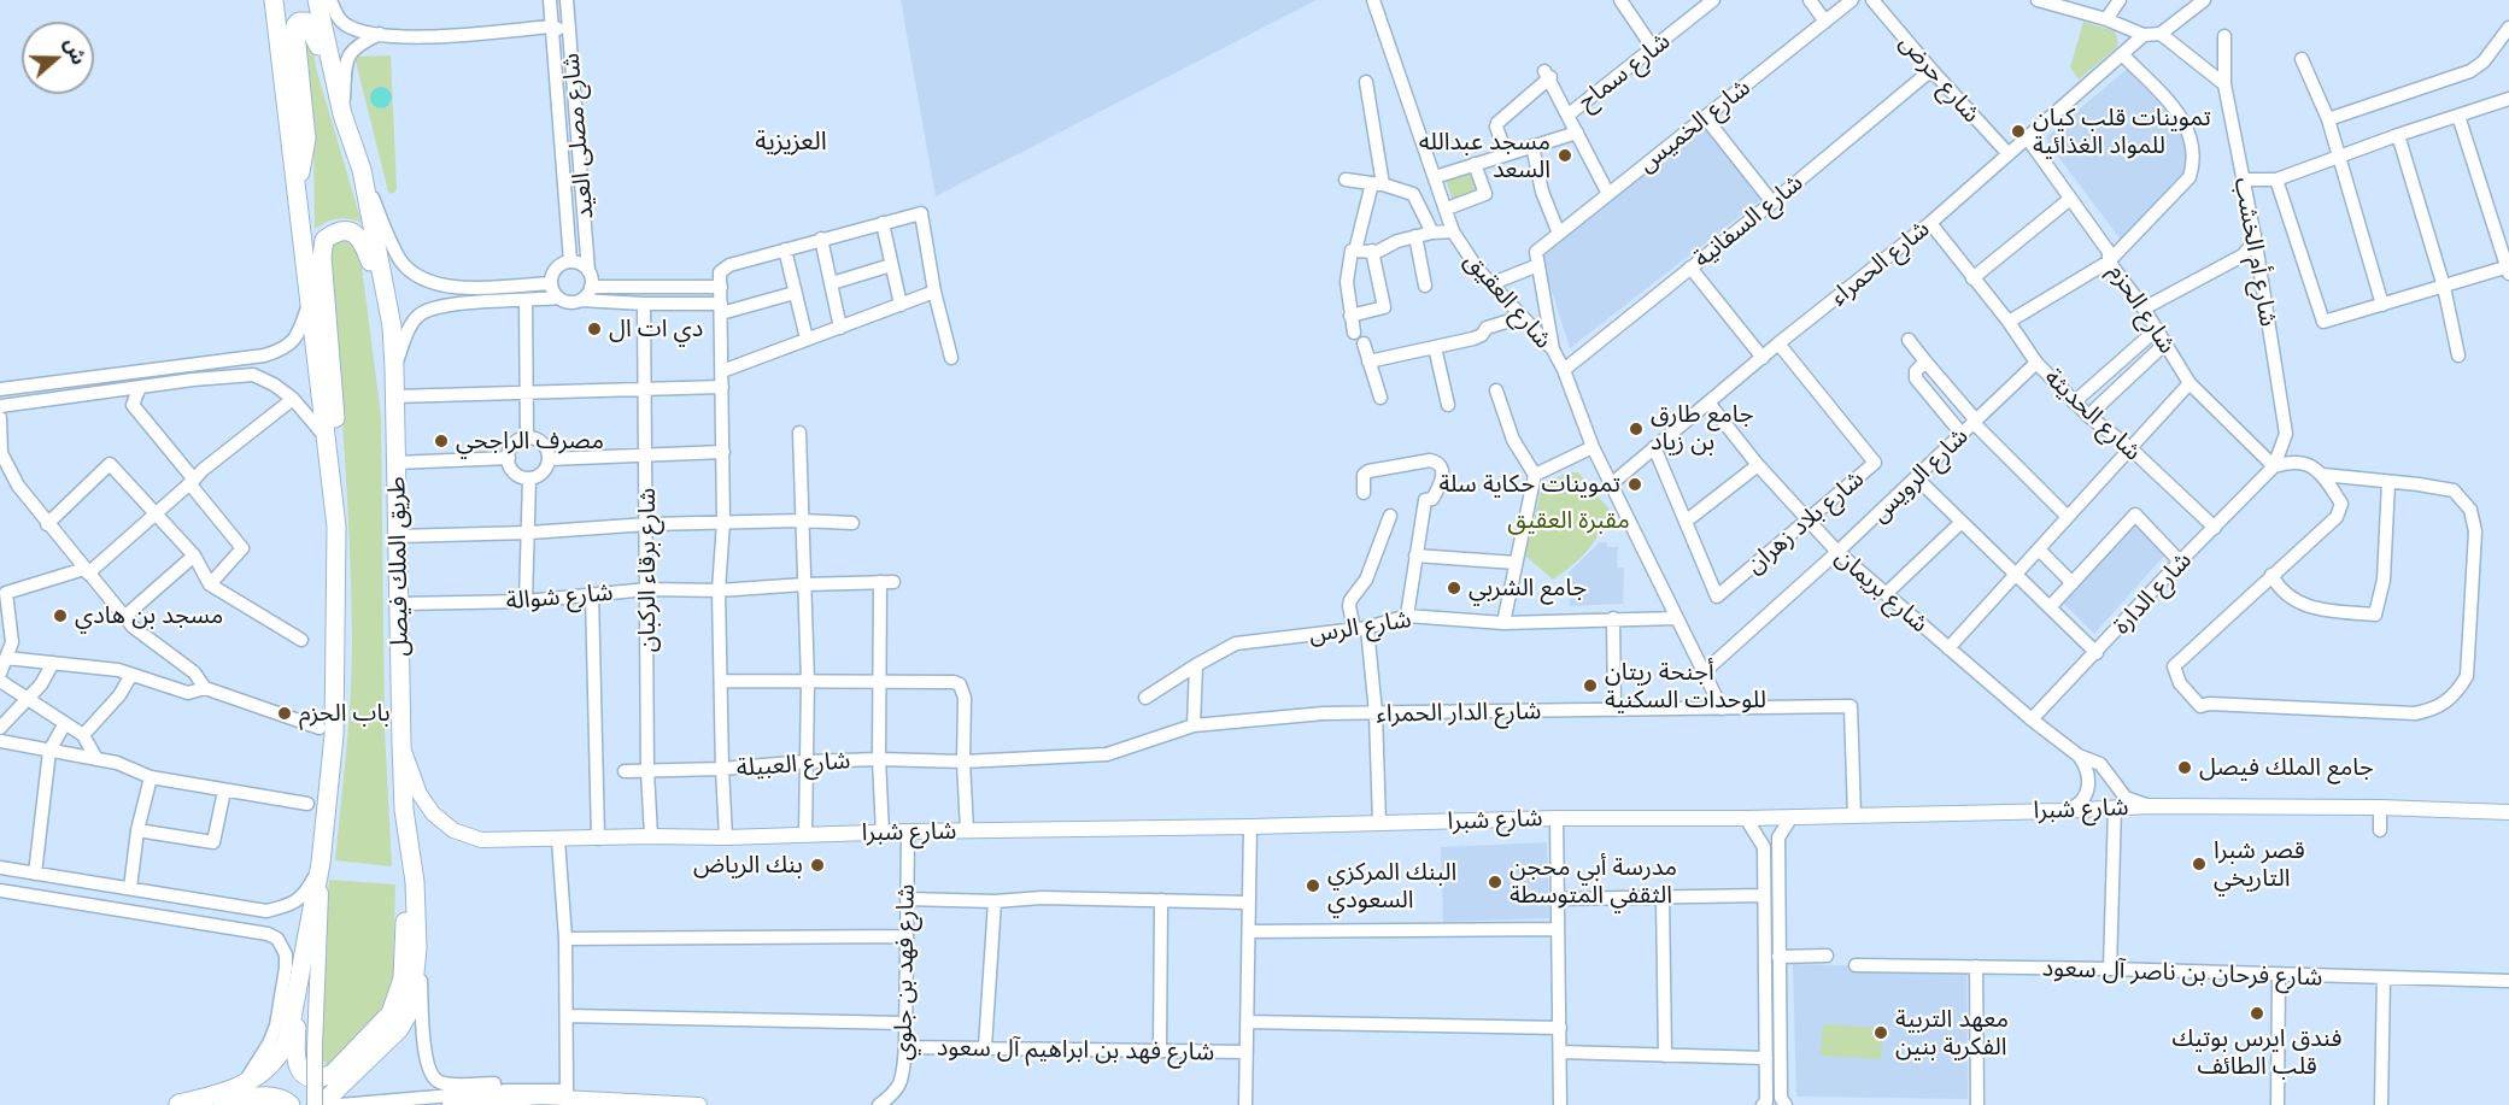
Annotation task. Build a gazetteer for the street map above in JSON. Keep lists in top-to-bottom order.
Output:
{
  "streets": {
    "highway": ["طريق الملك فيصل"],
    "main road": ["شارع شبرا"],
    "street": [
      "شارع سماح",
      "شارع حرض",
      "شارع الخميس",
      "شارع مصلى العيد",
      "شارع السفانية",
      "شارع أم الخشب",
      "شارع الحمراء",
      "شارع العقيق",
      "شارع الحزم",
      "شارع الحديثة",
      "شارع الرويس",
      "شارع بلاد زهران",
      "شارع برقاء الركبان",
      "شارع بريمان",
      "شارع الدارة",
      "شارع شوالة",
      "شارع الرس",
      "شارع الدار الحمراء",
      "شارع العبيلة",
      "شارع فهد بن جلوي",
      "شارع فرحان بن ناصر آل سعود",
      "شارع فهد بن ابراهيم آل سعود"
    ]
  },
  "crossings": [
    ["شارع حرض", "شارع السفانية"],
    ["شارع حرض", "شارع الحمراء"],
    ["شارع الخميس", "شارع العقيق"],
    ["شارع السفانية", "شارع العقيق"],
    ["شارع أم الخشب", "شارع الحزم"],
    ["شارع أم الخشب", "شارع الدارة"],
    ["شارع الحمراء", "شارع العقيق"],
    ["شارع الحمراء", "شارع الحزم"],
    ["شارع الحمراء", "شارع الحديثة"],
    ["شارع الحمراء", "شارع بلاد زهران"],
    ["شارع الحمراء", "شارع بريمان"],
    ["شارع العقيق", "شارع الرويس"],
    ["شارع العقيق", "شارع الرس"],
    ["شارع العقيق", "شارع الدار الحمراء"],
    ["شارع الحزم", "شارع الدارة"],
    ["شارع الحديثة", "شارع الرويس"],
    ["شارع الحديثة", "شارع الدارة"],
    ["شارع الرويس", "شارع بريمان"],
    ["شارع بلاد زهران", "شارع بريمان"],
    ["طريق الملك فيصل", "شارع شوالة"],
    ["طريق الملك فيصل", "شارع شبرا"],
    ["شارع برقاء الركبان", "شارع شوالة"],
    ["شارع برقاء الركبان", "شارع العبيلة"],
    ["شارع برقاء الركبان", "شارع شبرا"],
    ["شارع بريمان", "شارع الدارة"],
    ["شارع بريمان", "شارع شبرا"],
    ["شارع الدار الحمراء", "شارع العبيلة"],
    ["شارع الدار الحمراء", "شارع شبرا"],
    ["شارع شبرا", "شارع فهد بن جلوي"],
    ["شارع فهد بن جلوي", "شارع فهد بن ابراهيم آل سعود"]
  ],
  "districts": ["العزيزية"],
  "parks": ["مقبرة العقيق"],
  "places": [
    "تموينات قلب كيان للمواد الغذائية",
    "مسجد عبدالله السعد",
    "دي ات ال",
    "جامع طارق بن زياد",
    "مصرف الراجحي",
    "تموينات حكاية سلة",
    "جامع الشربي",
    "مسجد بن هادي",
    "أجنحة ريتان للوحدات السكنية",
    "باب الحزم",
    "جامع الملك فيصل",
    "قصر شبرا التاريخي",
    "بنك الرياض",
    "مدرسة أبي محجن الثقفي المتوسطة",
    "البنك المركزي السعودي",
    "فندق ايرس بوتيك قلب الطائف",
    "معهد التربية الفكرية بنين"
  ],
  "north": "right"
}
